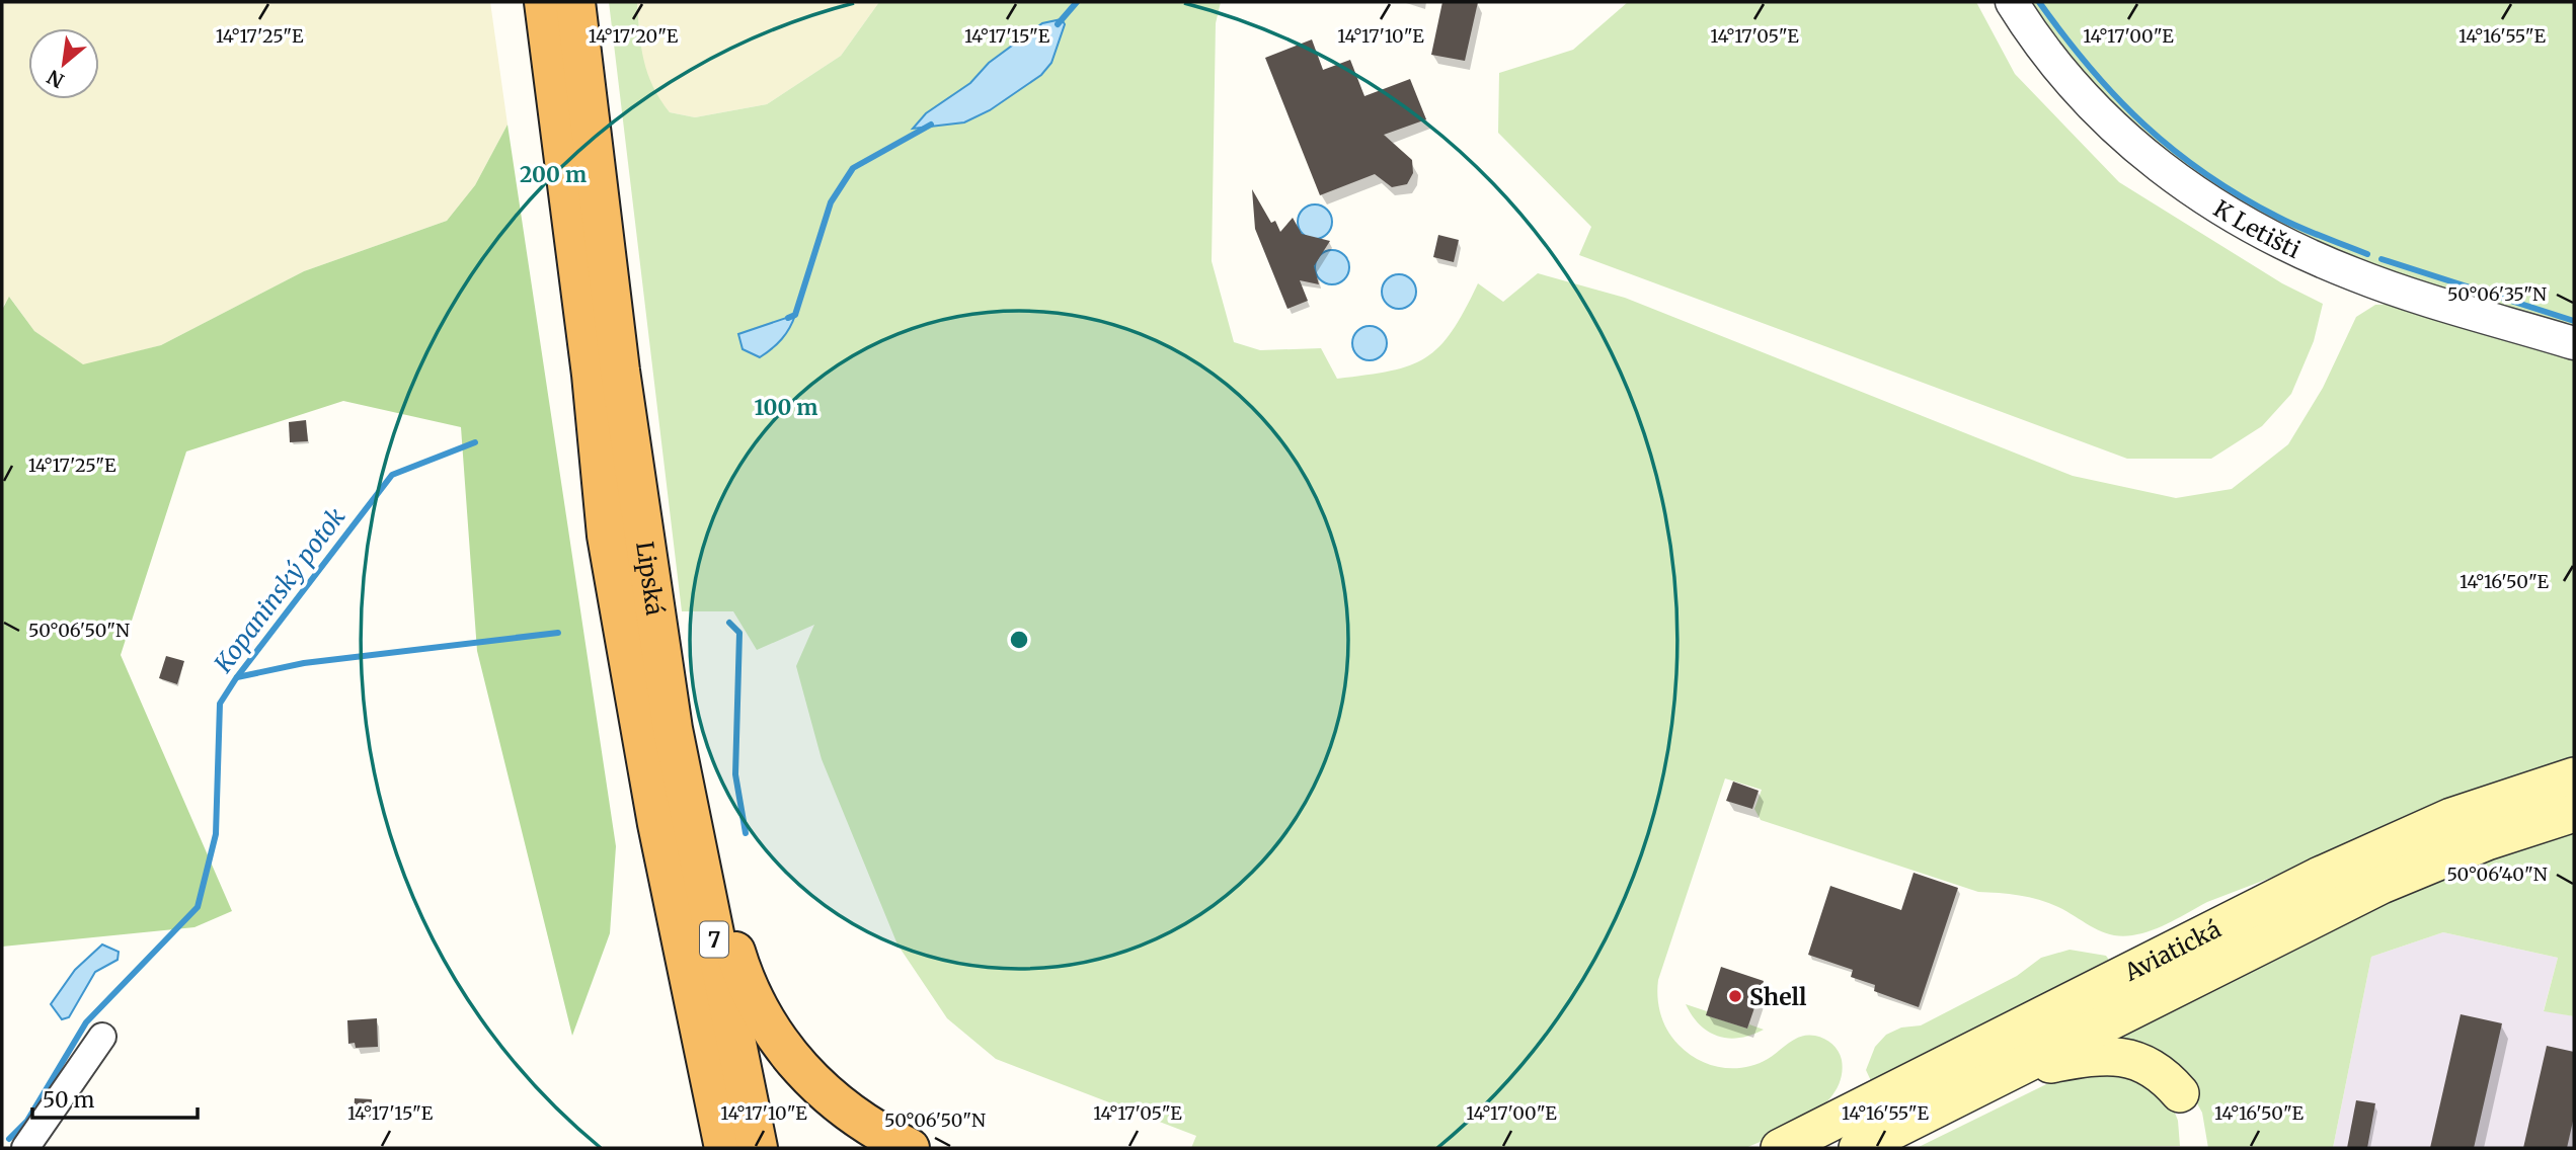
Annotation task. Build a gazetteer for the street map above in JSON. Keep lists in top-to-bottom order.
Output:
{
  "streets": {
    "highway": ["Lipská", "7"],
    "main road": ["Aviatická"],
    "street": ["K Letišti"]
  },
  "water": ["Kopaninský potok"],
  "places": ["Shell"],
  "scale_bar": "50 m",
  "north": "bottom left",
  "coordinates": [
    "14°17'25\"E",
    "14°17'20\"E",
    "14°17'15\"E",
    "14°17'10\"E",
    "14°17'05\"E",
    "14°17'00\"E",
    "14°16'55\"E",
    "50°06'35\"N",
    "14°16'50\"E",
    "50°06'50\"N",
    "50°06'40\"N"
  ],
  "rings": ["200 m", "100 m"]
}
